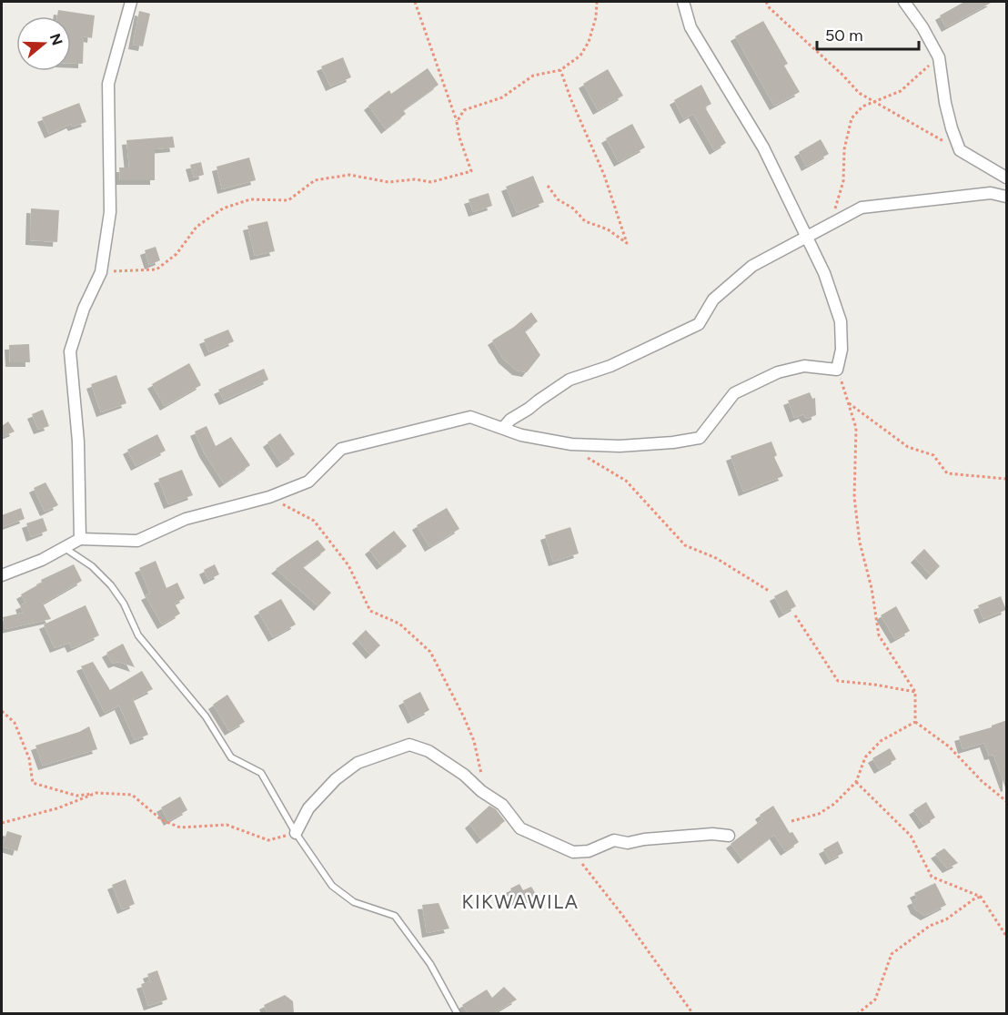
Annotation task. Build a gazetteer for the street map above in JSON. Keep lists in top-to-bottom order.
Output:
{
  "districts": ["KIKWAWILA"],
  "scale_bar": "50 m",
  "north": "right"
}
